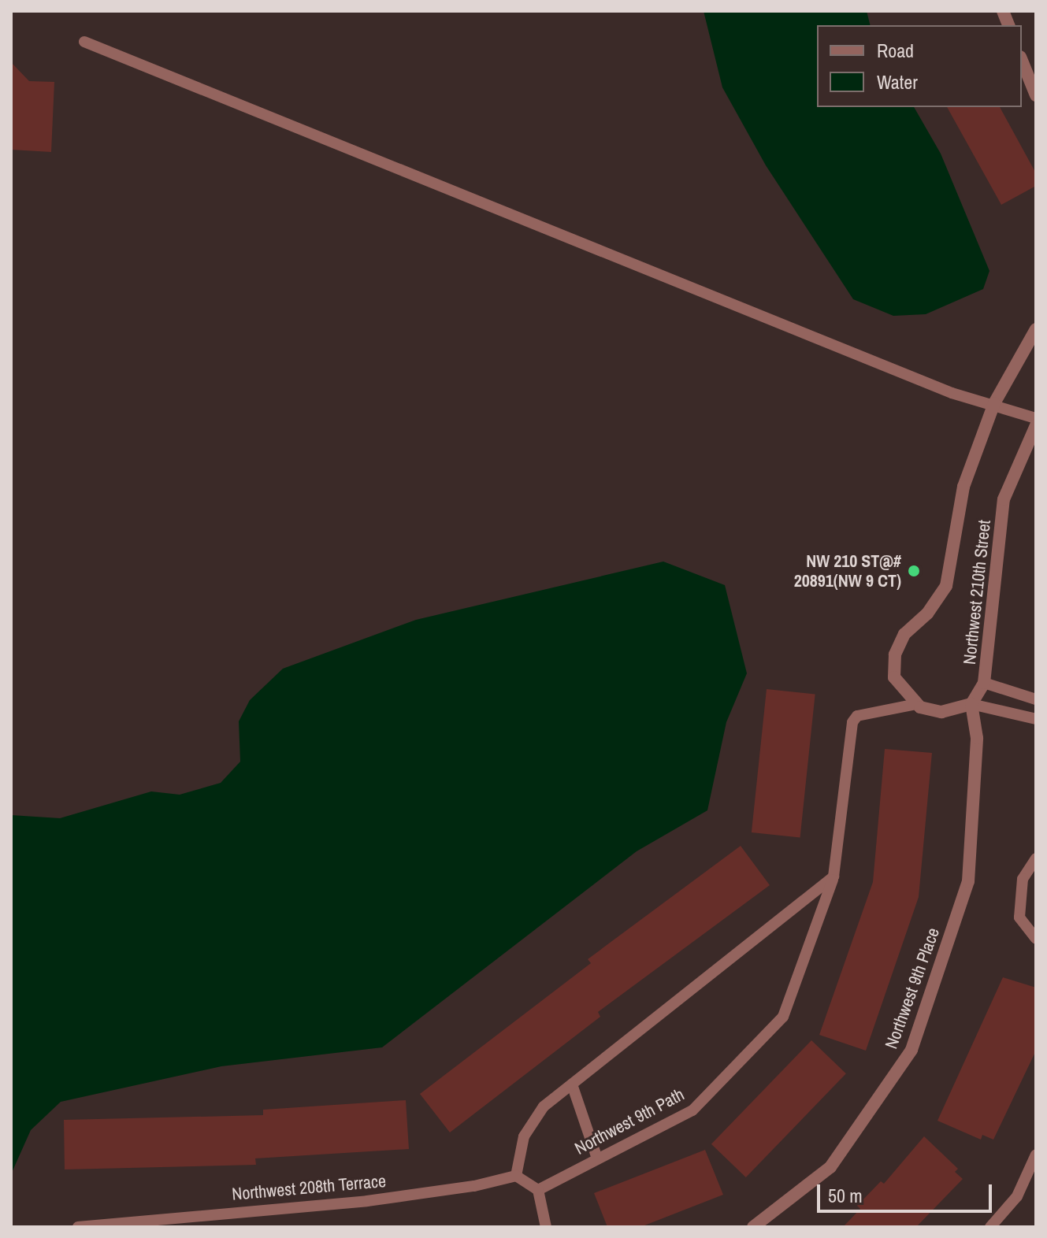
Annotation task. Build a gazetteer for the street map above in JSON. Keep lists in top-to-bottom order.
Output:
{
  "streets": {
    "street": ["Northwest 210th Street", "Northwest 9th Place"],
    "lane": ["Northwest 9th Path", "Northwest 208th Terrace"]
  },
  "crossings": [
    ["Northwest 210th Street", "Northwest 9th Place"],
    ["Northwest 210th Street", "Northwest 9th Path"]
  ],
  "places": ["NW 210 ST@# 20891(NW 9 CT)"],
  "legend": ["Road", "Water"],
  "scale_bar": "50 m"
}
